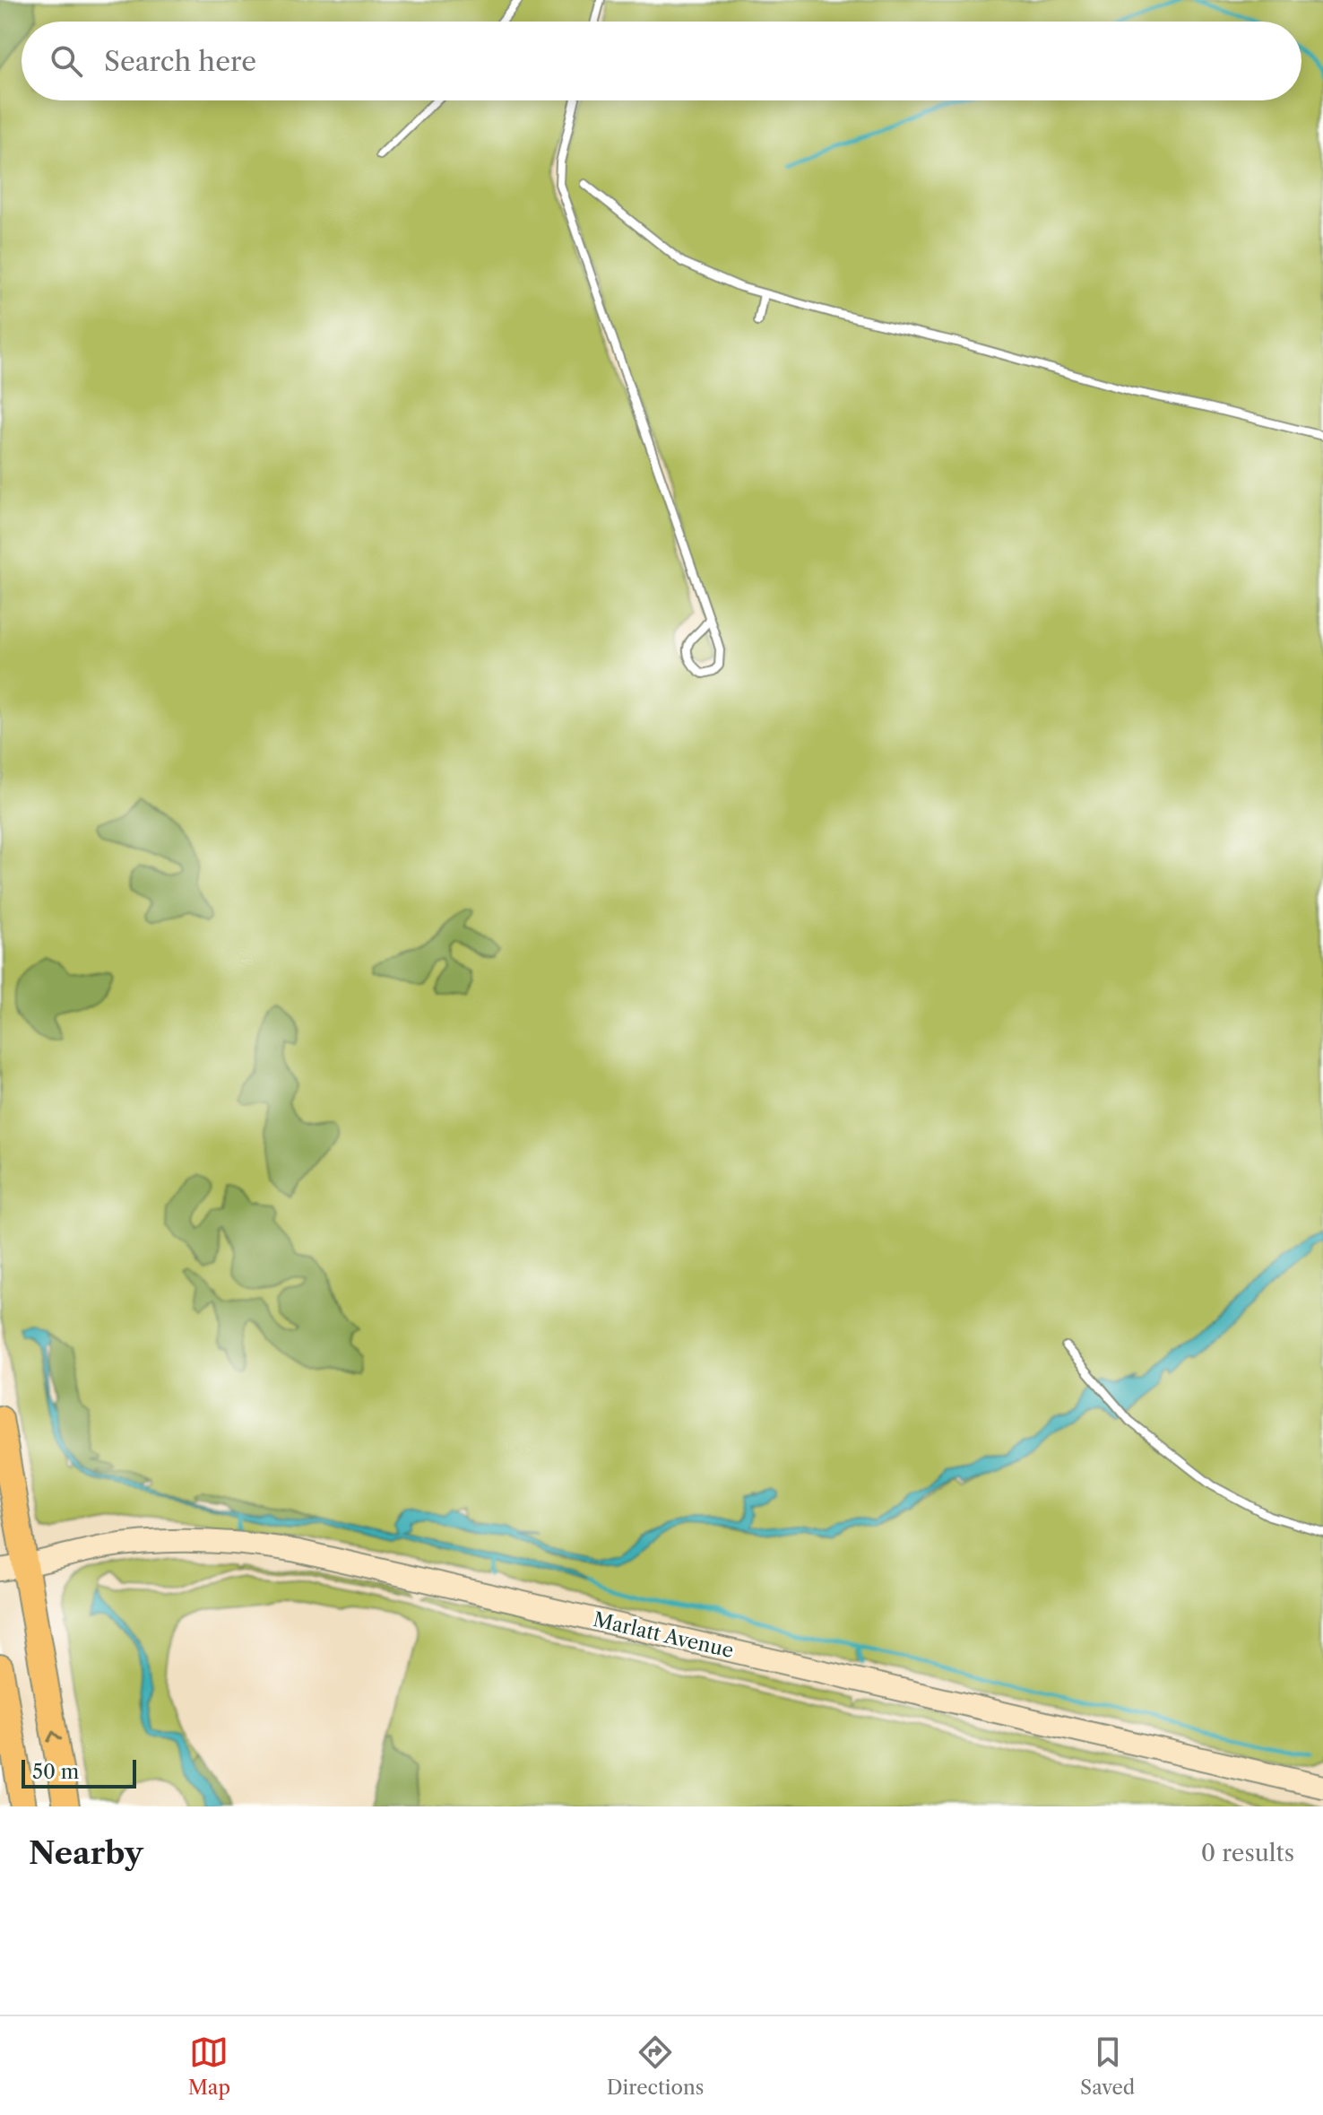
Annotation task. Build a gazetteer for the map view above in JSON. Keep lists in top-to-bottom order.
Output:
{
  "streets": {
    "main road": ["Marlatt Avenue"]
  },
  "scale_bar": "50 m",
  "page": {
    "search": "Search here",
    "scale": "50 m",
    "heading": ["Nearby", "0 results"],
    "nav": ["Map", "Directions", "Saved"]
  }
}
